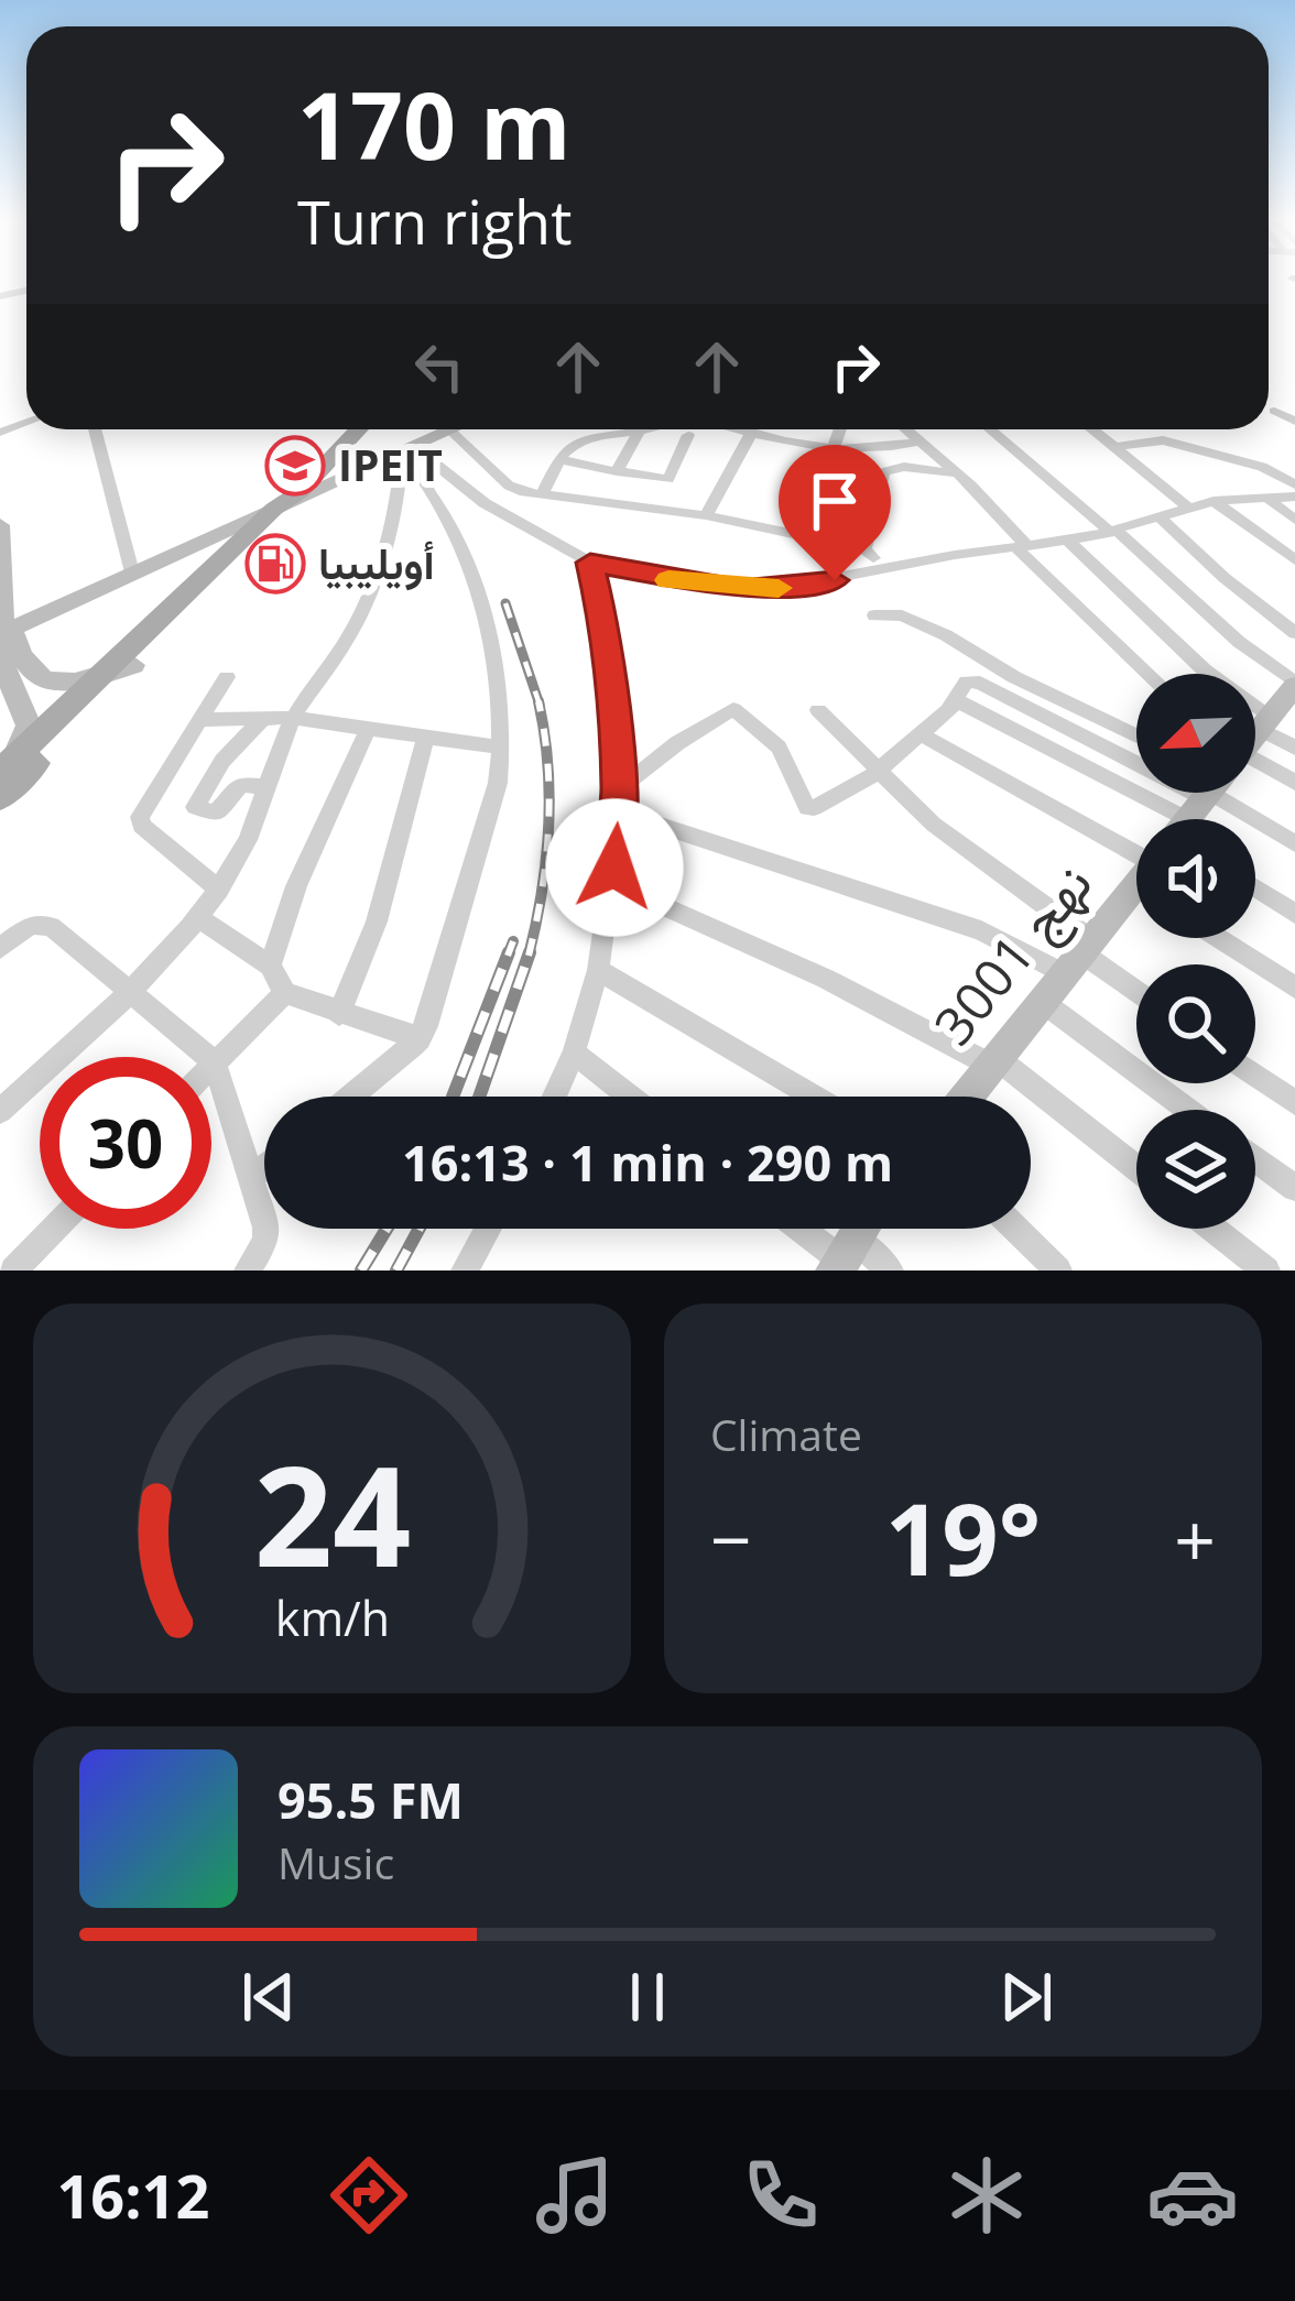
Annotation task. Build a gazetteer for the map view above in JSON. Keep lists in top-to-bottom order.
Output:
{
  "streets": {
    "street": ["نهج 3001"]
  },
  "places": {
    "school or university": ["IPEIT"],
    "fuel station": ["أويليبيا"]
  },
  "north": "bottom left",
  "page": {
    "turn": ["170 m", "Turn right"],
    "limit": "30",
    "trip": "16:13 · 1 min · 290 m",
    "tile": "Climate",
    "heat": ["−", "19°", "+"],
    "song": ["95.5 FM", "Music"],
    "tabs": "16:12",
    "gauge": ["24", "km/h"]
  }
}
